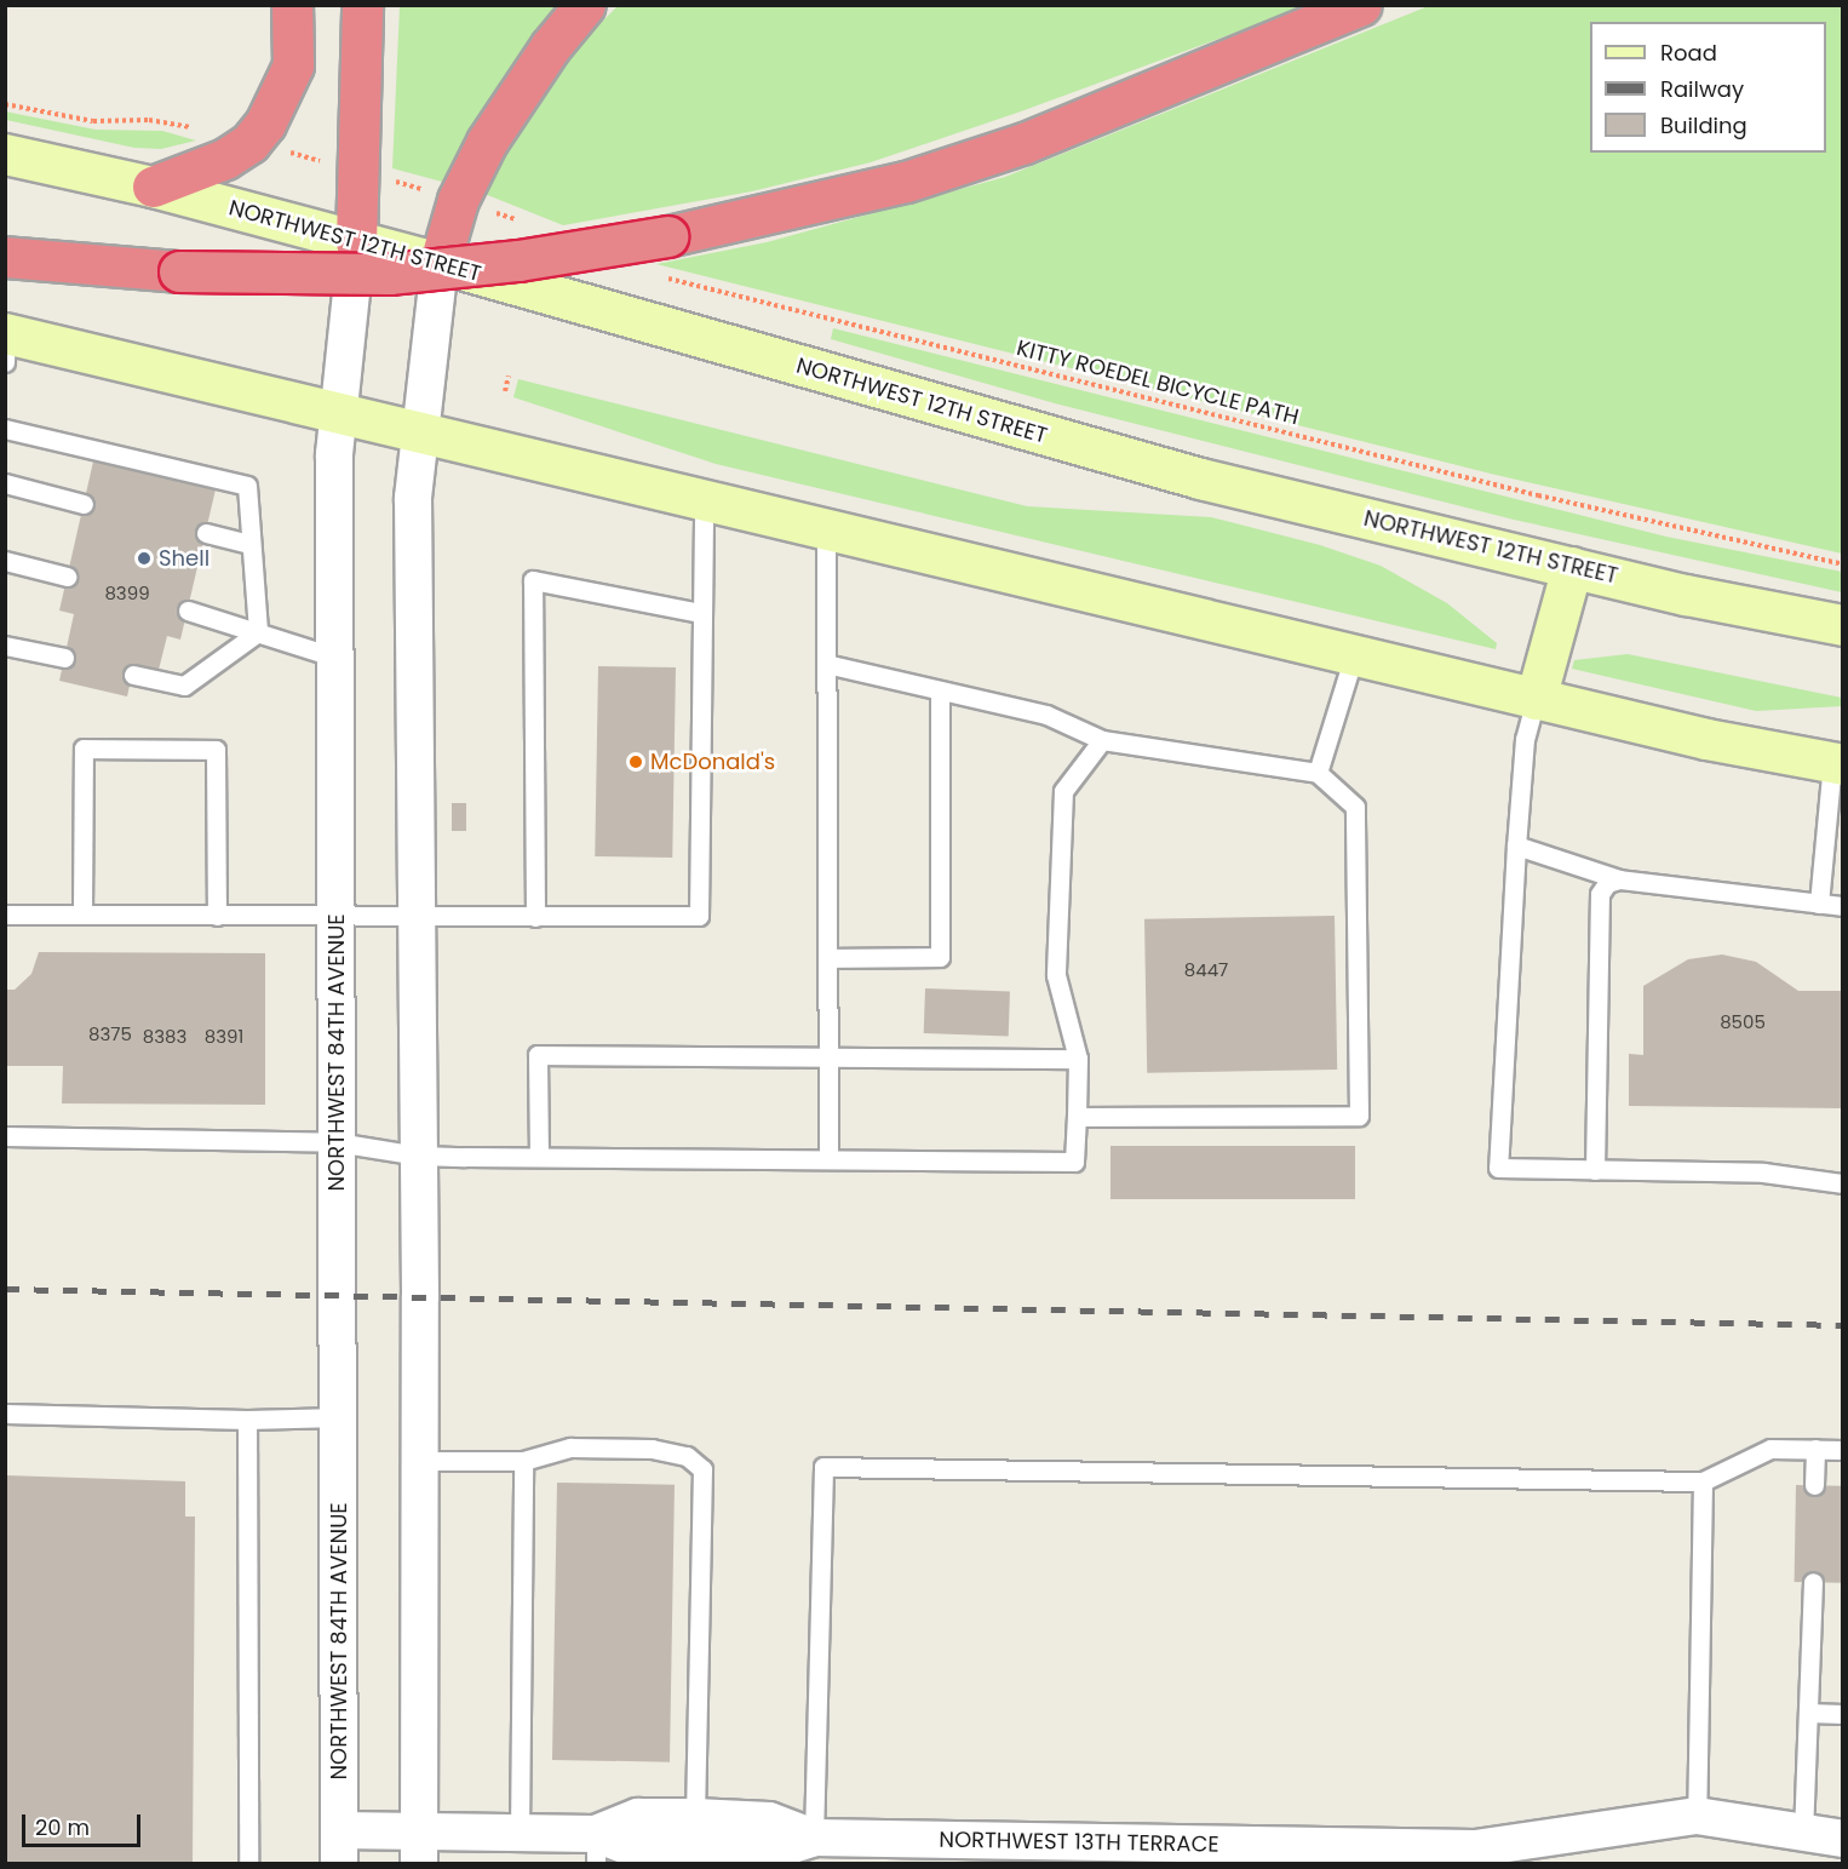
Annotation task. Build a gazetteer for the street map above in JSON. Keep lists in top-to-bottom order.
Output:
{
  "streets": {
    "main road": ["NORTHWEST 12TH STREET"],
    "street": ["NORTHWEST 84TH AVENUE", "NORTHWEST 13TH TERRACE"],
    "path": ["KITTY ROEDEL BICYCLE PATH"]
  },
  "crossings": [
    ["NORTHWEST 12TH STREET", "NORTHWEST 84TH AVENUE"],
    ["NORTHWEST 84TH AVENUE", "NORTHWEST 13TH TERRACE"]
  ],
  "places": ["Shell", "McDonald's"],
  "house_numbers": [
    "8399",
    "8447",
    "8505",
    "8375",
    "8383",
    "8391"
  ],
  "legend": ["Road", "Railway", "Building"],
  "scale_bar": "20 m"
}
